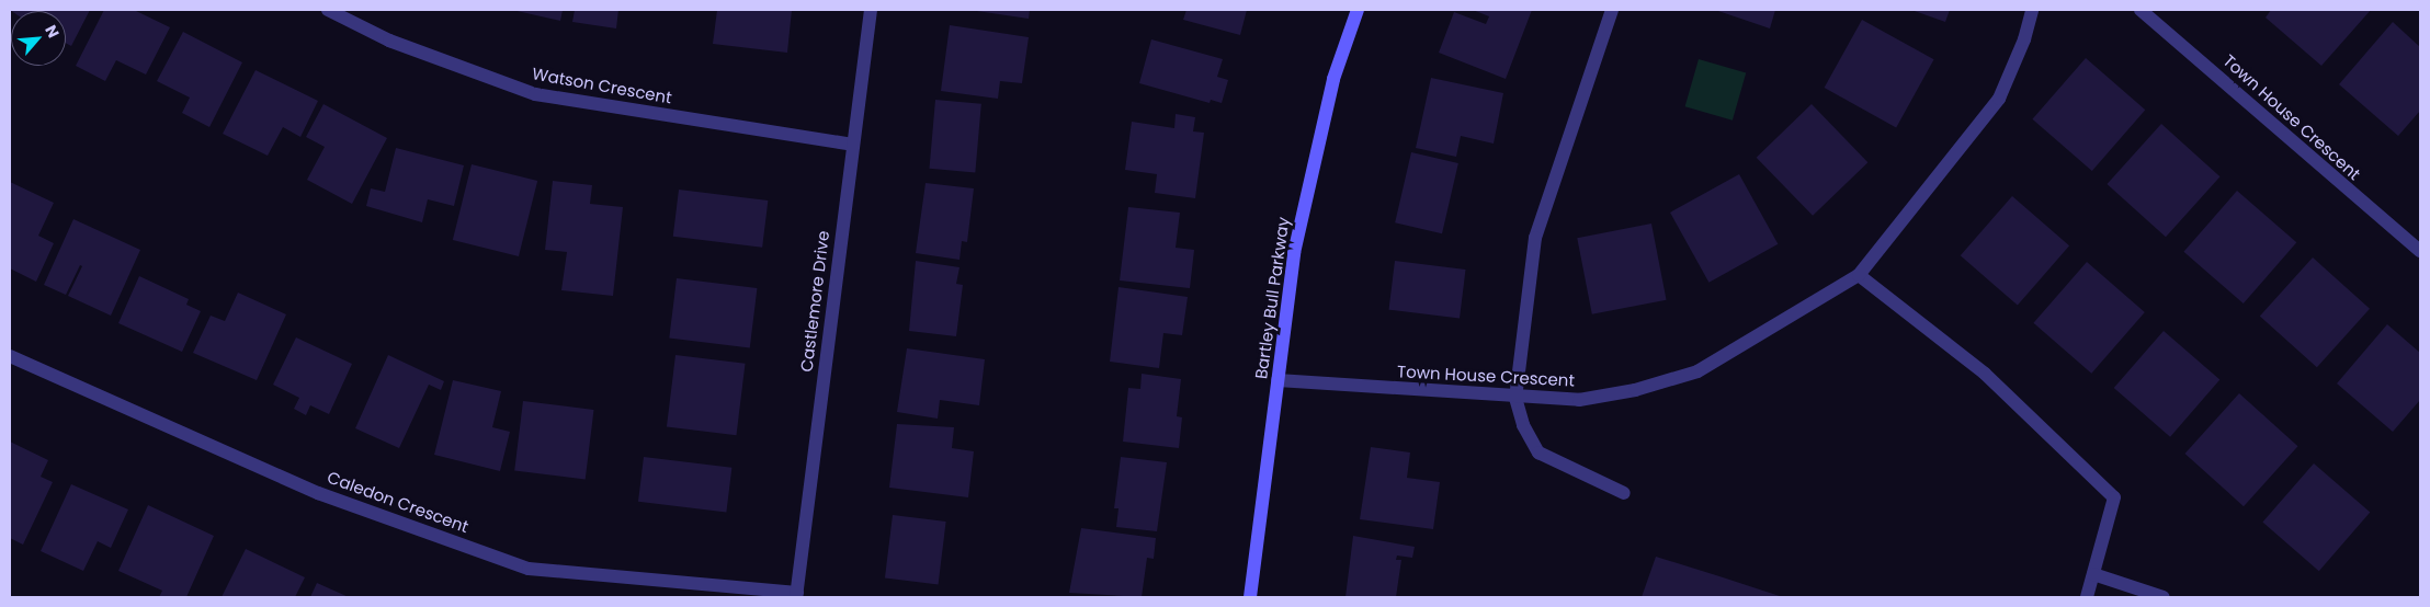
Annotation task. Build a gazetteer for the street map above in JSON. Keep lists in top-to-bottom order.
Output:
{
  "streets": {
    "street": [
      "Watson Crescent",
      "Town House Crescent",
      "Bartley Bull Parkway",
      "Castlemore Drive",
      "Caledon Crescent"
    ]
  },
  "crossings": [
    ["Watson Crescent", "Castlemore Drive"],
    ["Town House Crescent", "Bartley Bull Parkway"],
    ["Castlemore Drive", "Caledon Crescent"]
  ],
  "north": "top right"
}
